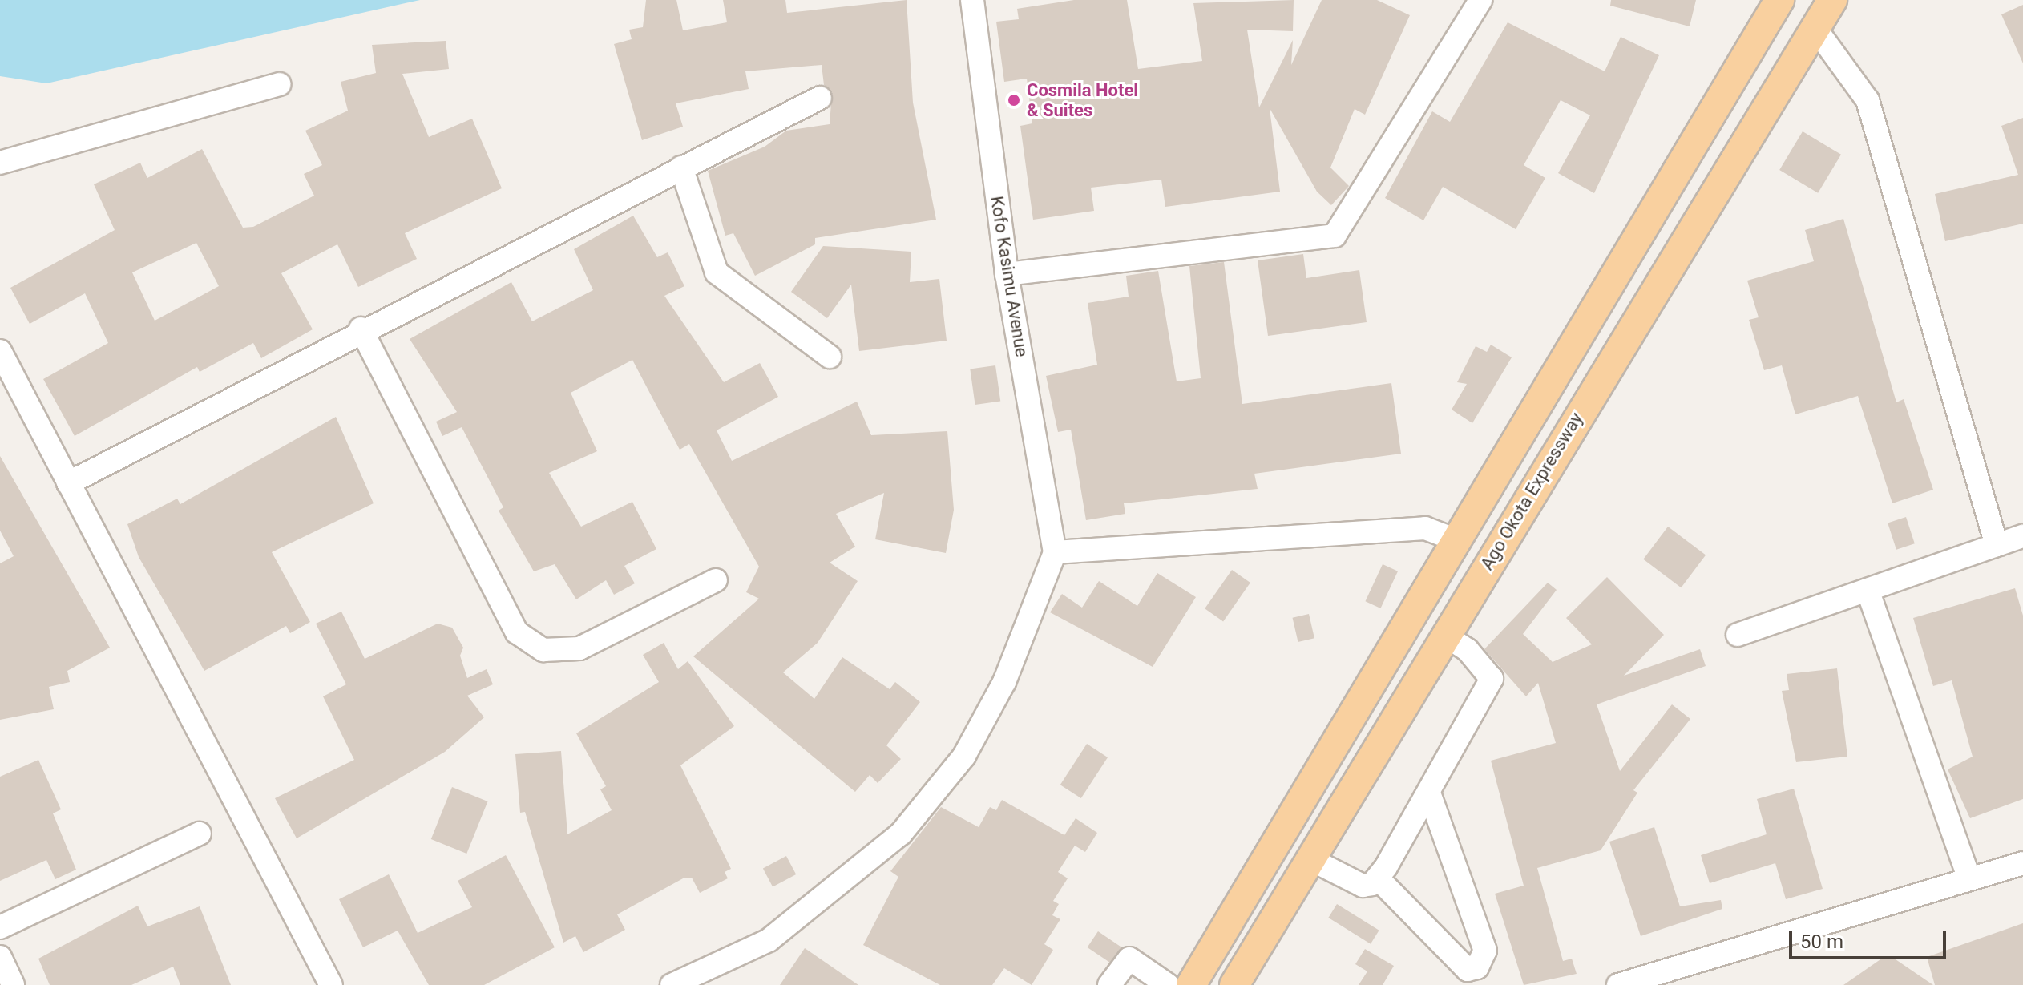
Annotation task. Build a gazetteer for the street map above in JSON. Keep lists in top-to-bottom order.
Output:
{
  "streets": {
    "main road": ["Ago Okota Expressway"],
    "street": ["Kofo Kasimu Avenue"]
  },
  "places": ["Cosmila Hotel & Suites"],
  "scale_bar": "50 m"
}
